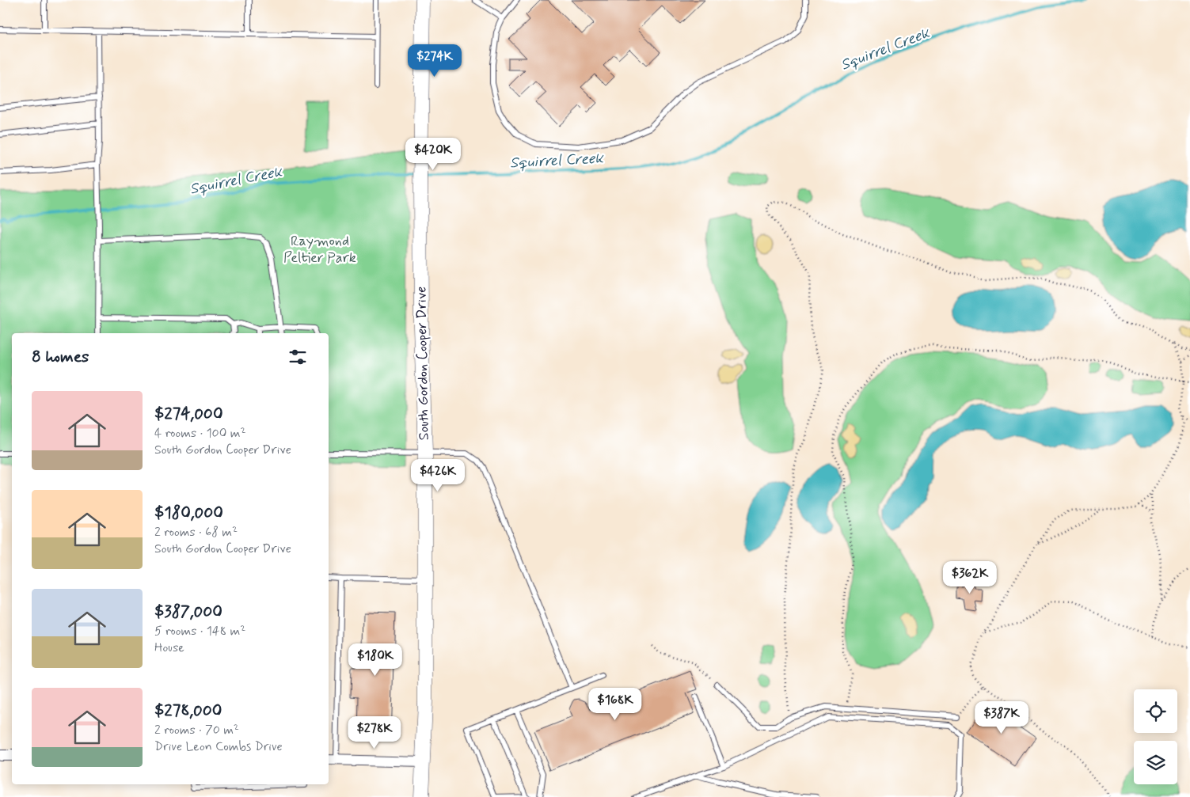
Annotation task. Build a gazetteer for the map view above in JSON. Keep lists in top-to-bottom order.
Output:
{
  "streets": {
    "main road": ["South Gordon Cooper Drive"]
  },
  "water": ["Squirrel Creek"],
  "parks": ["Raymond Peltier Park"],
  "page": {
    "price": [
      "$274K",
      "$420K",
      "$426K",
      "$362K",
      "$180K",
      "$168K",
      "$387K",
      "$278K"
    ],
    "heading": "8 homes",
    "list": [
      {
        "name": "$274,000",
        "note": "4 rooms · 100 m² · South Gordon Cooper Drive"
      },
      {
        "name": "$180,000",
        "note": "2 rooms · 68 m² · South Gordon Cooper Drive"
      },
      {
        "name": "$387,000",
        "note": "5 rooms · 148 m² · House"
      },
      {
        "name": "$278,000",
        "note": "2 rooms · 70 m² · Drive Leon Combs Drive"
      }
    ]
  }
}
